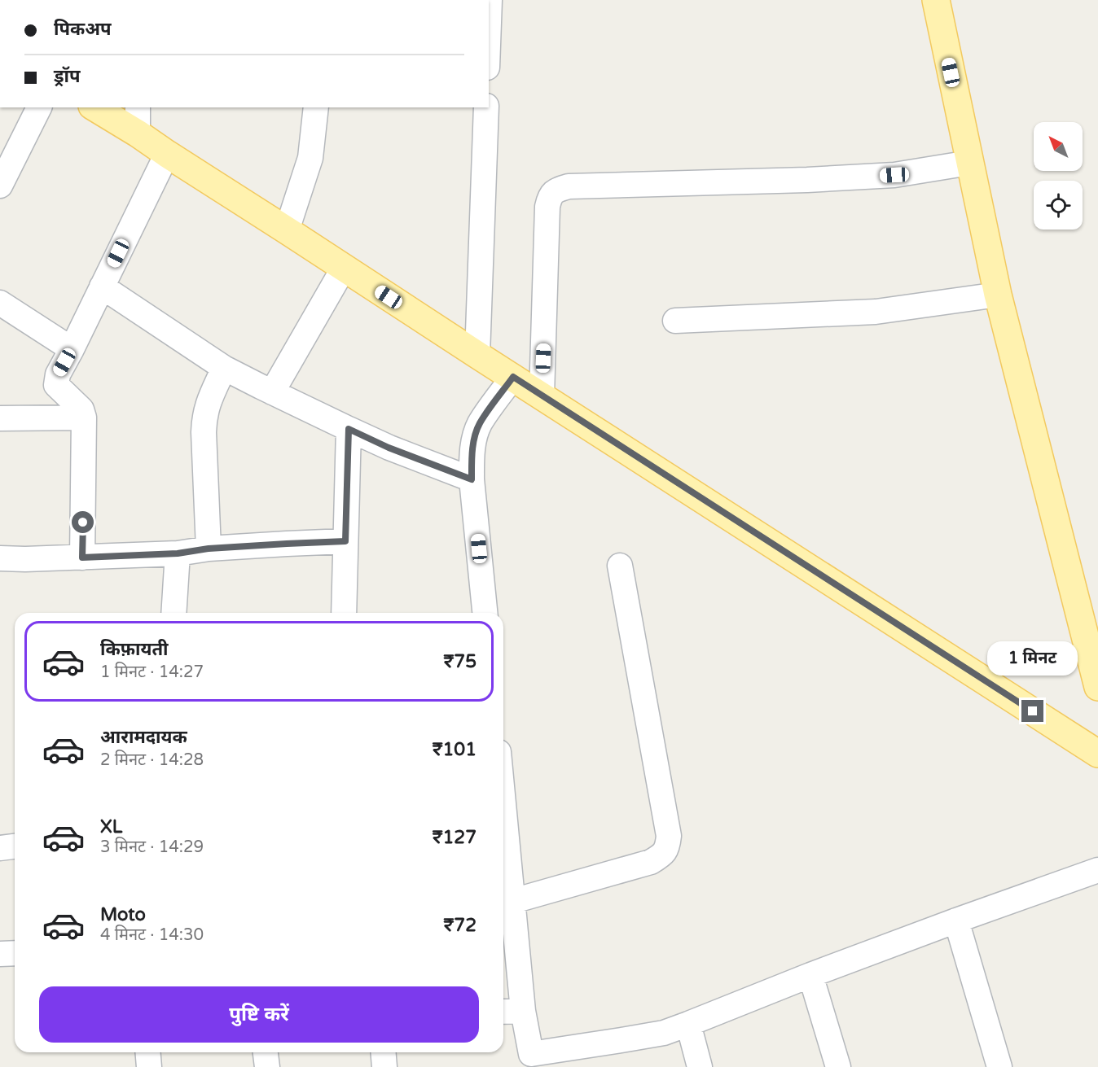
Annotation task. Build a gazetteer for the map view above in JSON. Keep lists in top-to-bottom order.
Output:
{
  "north": "top left",
  "page": {
    "banner": ["पिकअप", "ड्रॉप"],
    "list": [
      {
        "name": "किफ़ायती",
        "note": "1 मिनट · 14:27",
        "value": "₹75"
      },
      {
        "name": "आरामदायक",
        "note": "2 मिनट · 14:28",
        "value": "₹101"
      },
      {
        "name": "XL",
        "note": "3 मिनट · 14:29",
        "value": "₹127"
      },
      {
        "name": "Moto",
        "note": "4 मिनट · 14:30",
        "value": "₹72"
      }
    ],
    "bubble": "1 मिनट",
    "buttons": "पुष्टि करें"
  }
}
